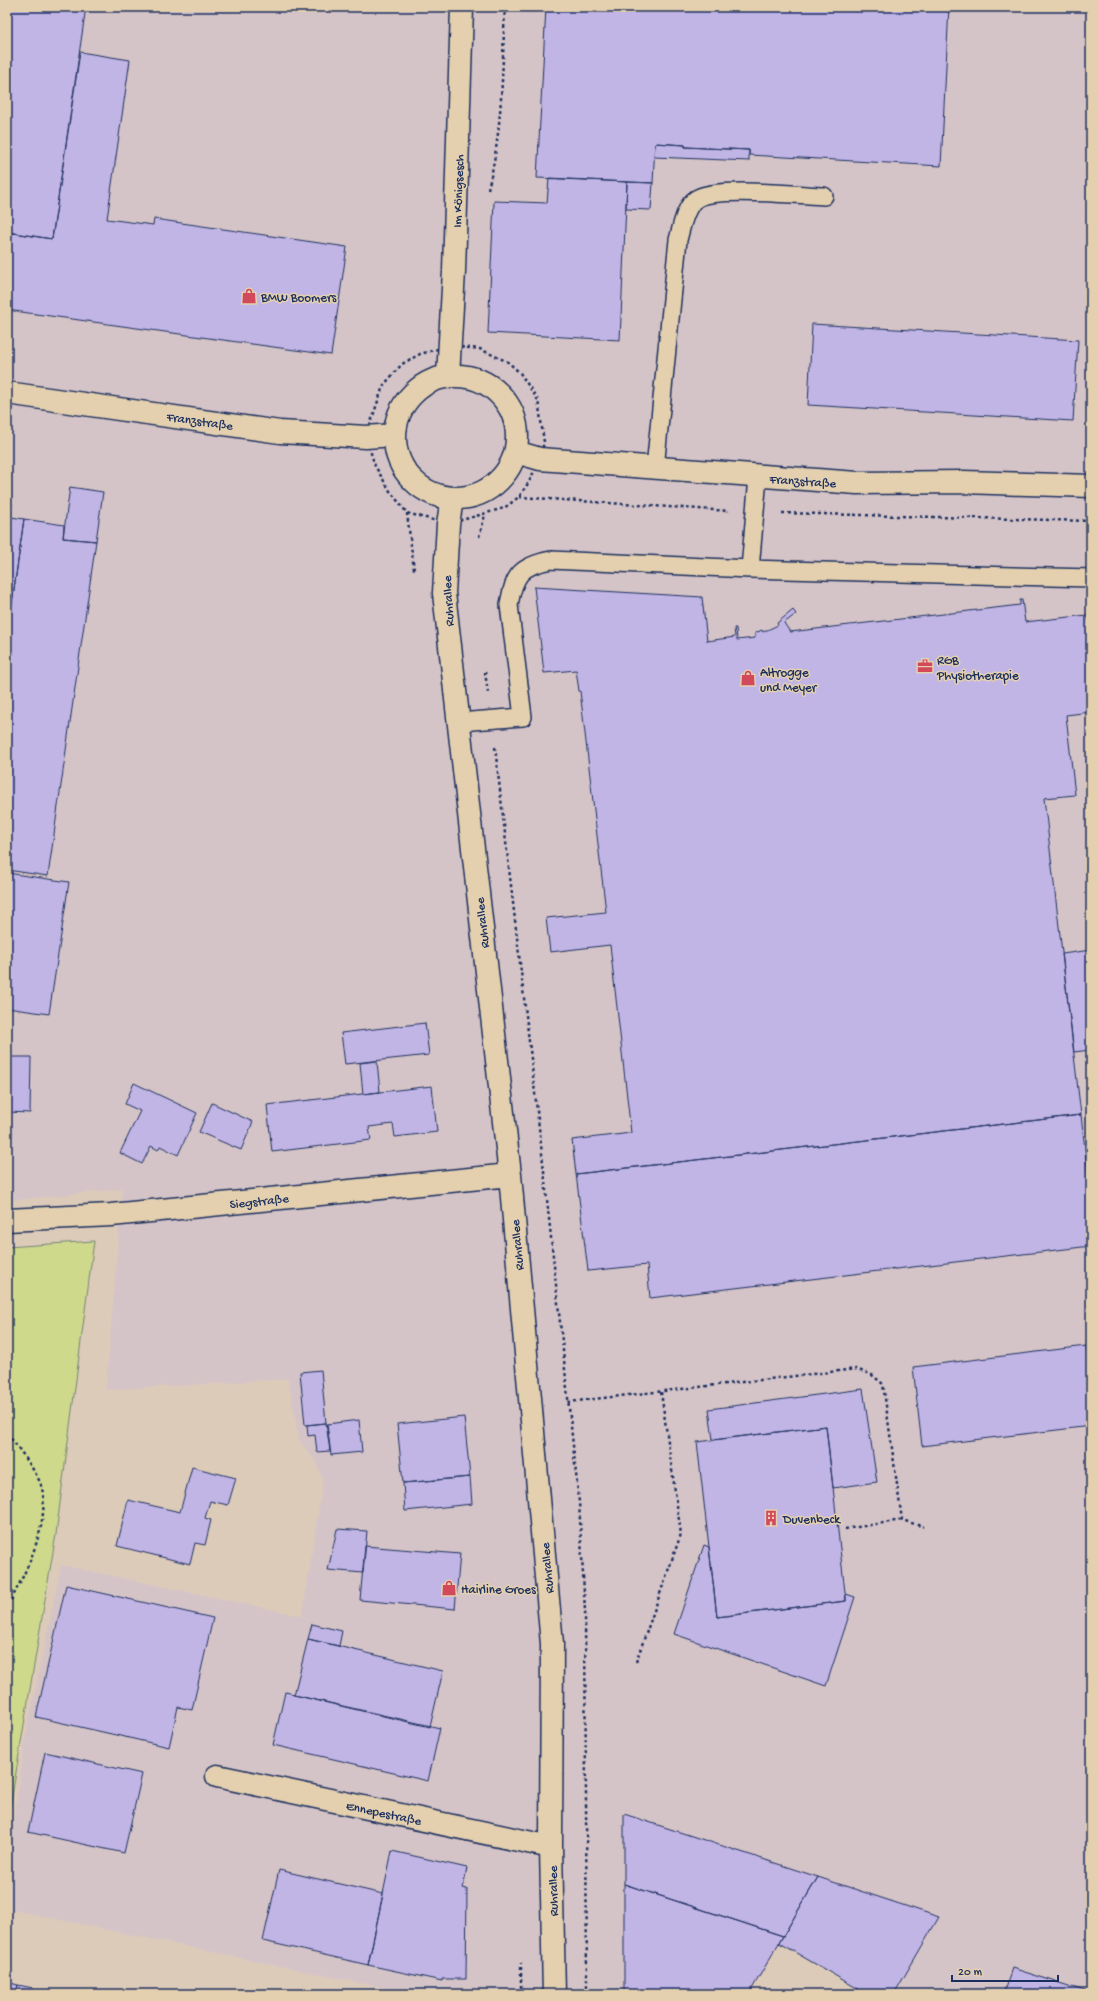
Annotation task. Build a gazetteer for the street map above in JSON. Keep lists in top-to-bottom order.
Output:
{
  "streets": {
    "street": [
      "Im Königsesch",
      "Franzstraße",
      "Ruhrallee",
      "Siegstraße",
      "Ennepestraße"
    ]
  },
  "crossings": [
    ["Im Königsesch", "Franzstraße"],
    ["Im Königsesch", "Ruhrallee"],
    ["Franzstraße", "Ruhrallee"],
    ["Ruhrallee", "Siegstraße"],
    ["Ruhrallee", "Ennepestraße"]
  ],
  "places": {
    "shop": ["BMW Boomers", "Altrogge und Meyer", "Hairline Groes"],
    "office": ["RGB Physiotherapie"],
    "building": ["Duvenbeck"]
  },
  "scale_bar": "20 m"
}
